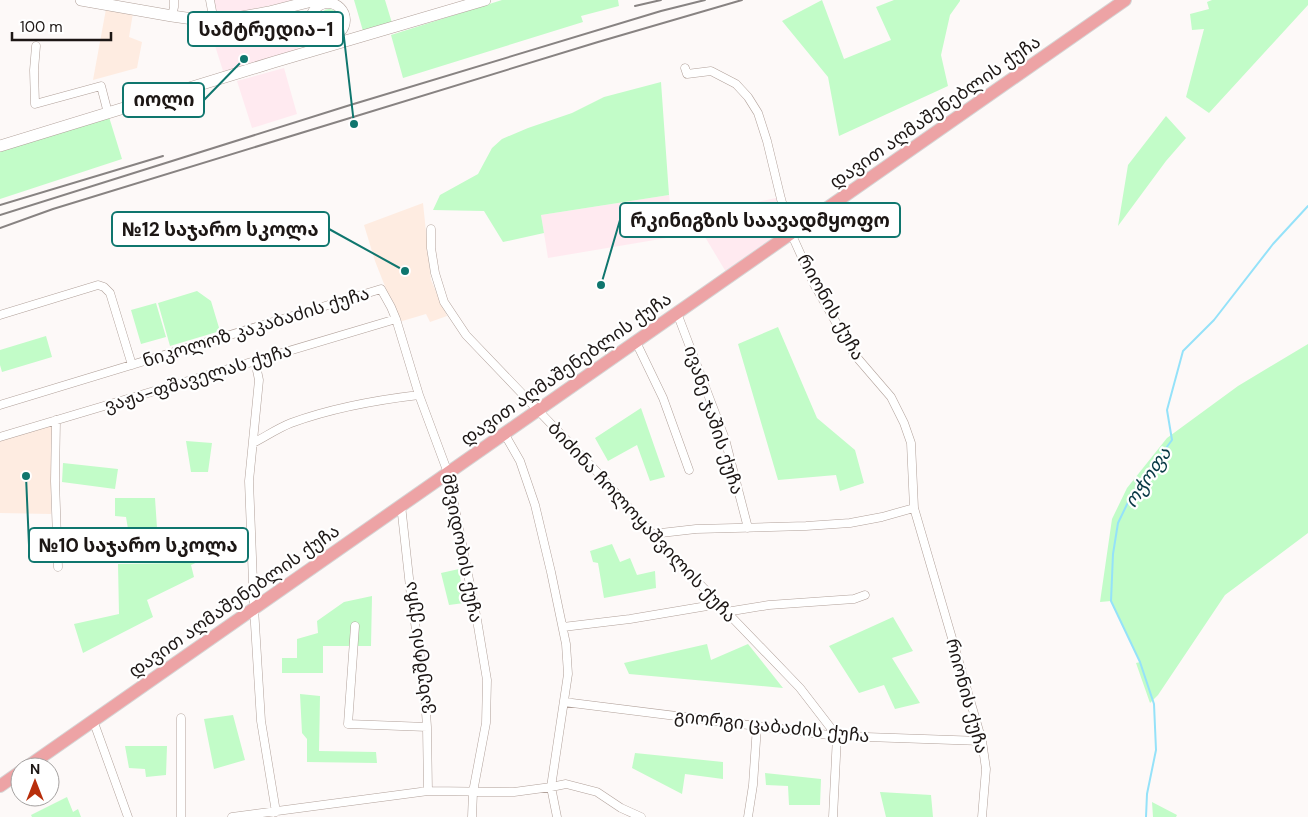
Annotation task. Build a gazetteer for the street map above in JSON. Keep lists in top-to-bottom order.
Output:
{
  "streets": {
    "main road": ["დავით აღმაშენებლის ქუჩა"],
    "street": [
      "რიონის ქუჩა",
      "ნიკოლოზ კაკაბაძის ქუჩა",
      "ვაჟა-ფშაველას ქუჩა",
      "ივანე ჯაშის ქუჩა",
      "ბიძინა ჩოლოყაშვილის ქუჩა",
      "მშვიდობის ქუჩა",
      "ვახუშტის ქუჩა",
      "გიორგი ცაბაძის ქუჩა"
    ]
  },
  "crossings": [
    ["დავით აღმაშენებლის ქუჩა", "რიონის ქუჩა"],
    ["დავით აღმაშენებლის ქუჩა", "ივანე ჯაშის ქუჩა"],
    ["დავით აღმაშენებლის ქუჩა", "ბიძინა ჩოლოყაშვილის ქუჩა"],
    ["დავით აღმაშენებლის ქუჩა", "მშვიდობის ქუჩა"],
    ["დავით აღმაშენებლის ქუჩა", "ვახუშტის ქუჩა"],
    ["რიონის ქუჩა", "გიორგი ცაბაძის ქუჩა"],
    ["ნიკოლოზ კაკაბაძის ქუჩა", "მშვიდობის ქუჩა"],
    ["ვაჟა-ფშაველას ქუჩა", "მშვიდობის ქუჩა"],
    ["ბიძინა ჩოლოყაშვილის ქუჩა", "გიორგი ცაბაძის ქუჩა"]
  ],
  "water": ["ოჭოფა"],
  "places": [
    "იოლი",
    "სამტრედია-1",
    "№12 საჯარო სკოლა",
    "რკინიგზის საავადმყოფო",
    "№10 საჯარო სკოლა"
  ],
  "scale_bar": "100 m",
  "north": "top"
}
